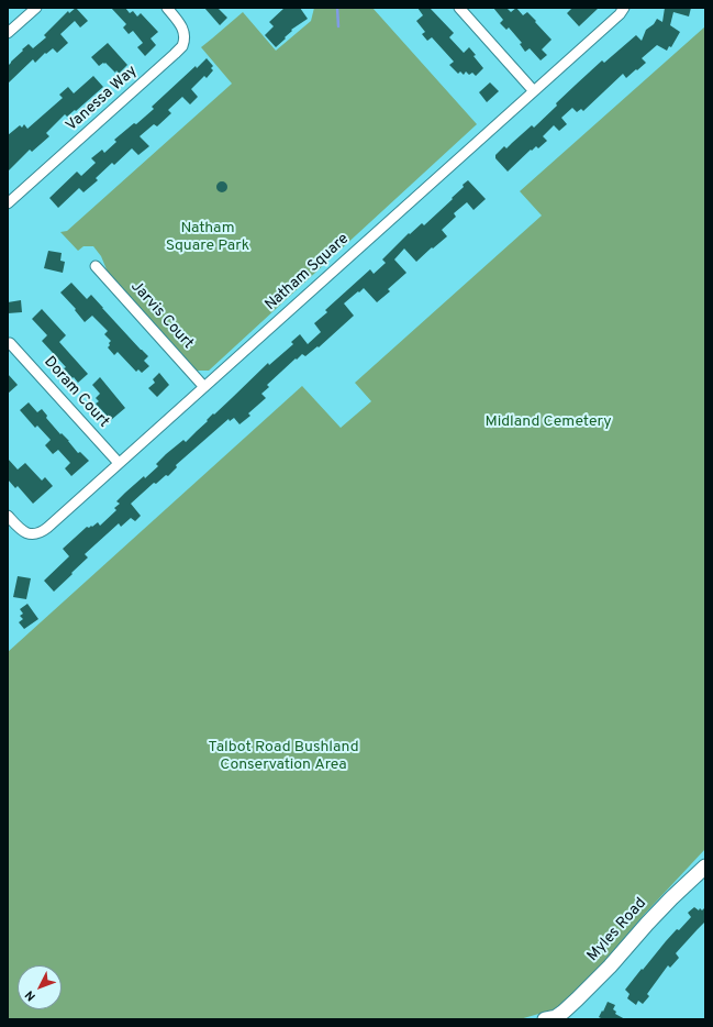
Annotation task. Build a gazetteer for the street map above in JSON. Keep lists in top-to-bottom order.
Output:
{
  "streets": {
    "street": [
      "Vanessa Way",
      "Natham Square",
      "Jarvis Court",
      "Doram Court",
      "Myles Road"
    ]
  },
  "crossings": [
    ["Natham Square", "Jarvis Court"],
    ["Natham Square", "Doram Court"]
  ],
  "parks": ["Natham Square Park", "Midland Cemetery", "Talbot Road Bushland Conservation Area"],
  "north": "bottom left"
}
